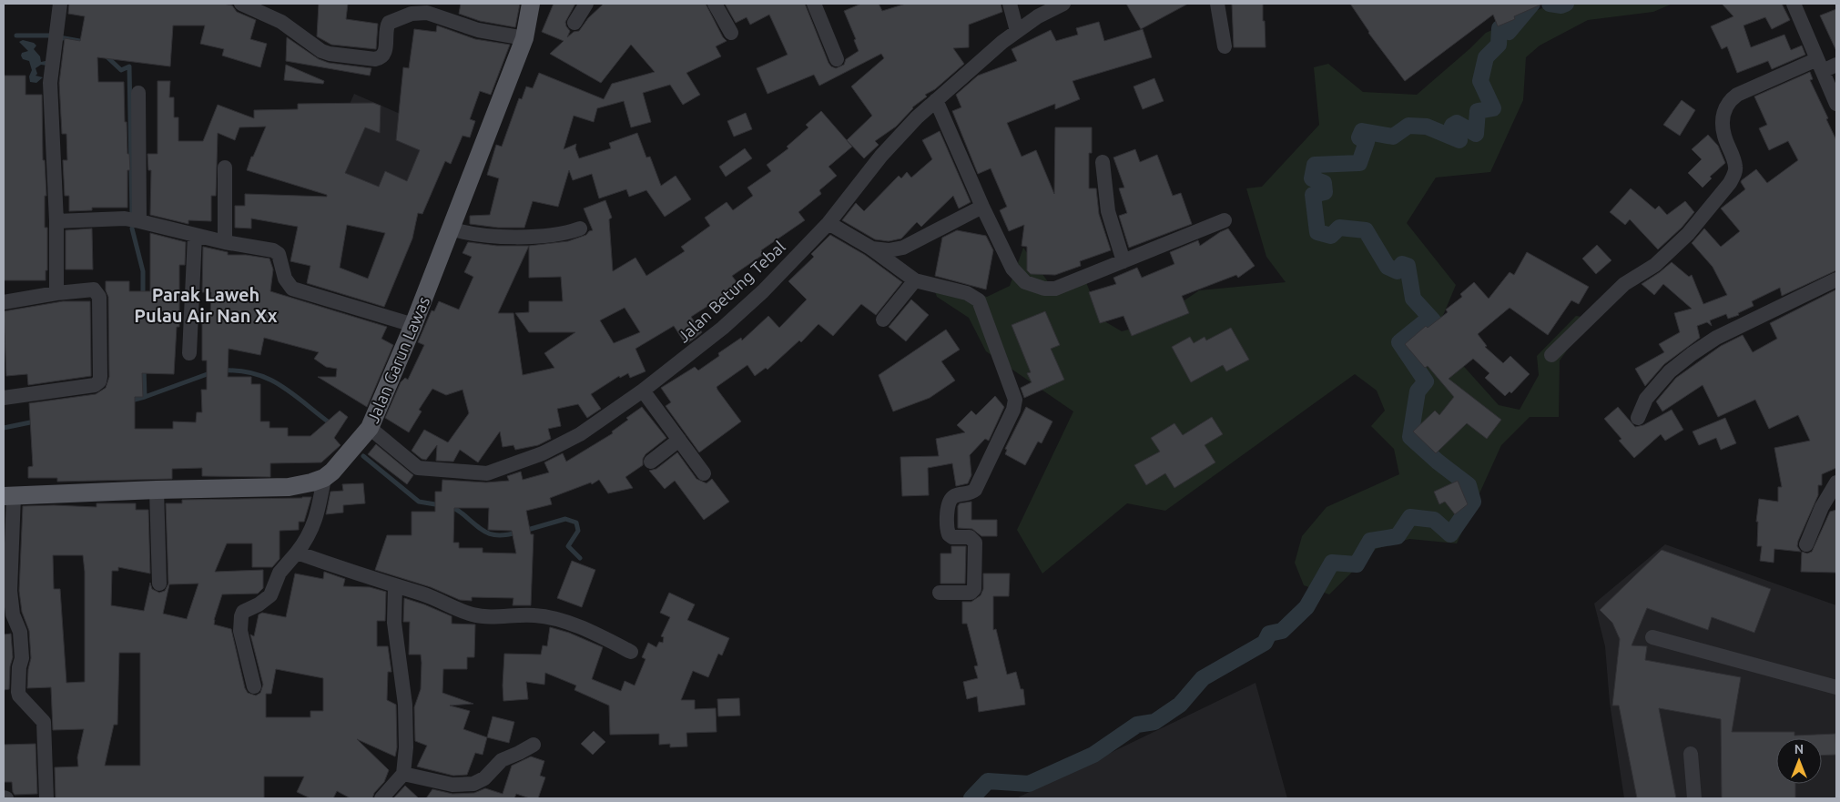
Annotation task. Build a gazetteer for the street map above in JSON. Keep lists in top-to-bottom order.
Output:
{
  "streets": {
    "main road": ["Jalan Garun Lawas"],
    "street": ["Jalan Betung Tebal"]
  },
  "crossings": [
    ["Jalan Betung Tebal", "Jalan Garun Lawas"]
  ],
  "districts": ["Parak Laweh Pulau Air Nan Xx"],
  "north": "top"
}
